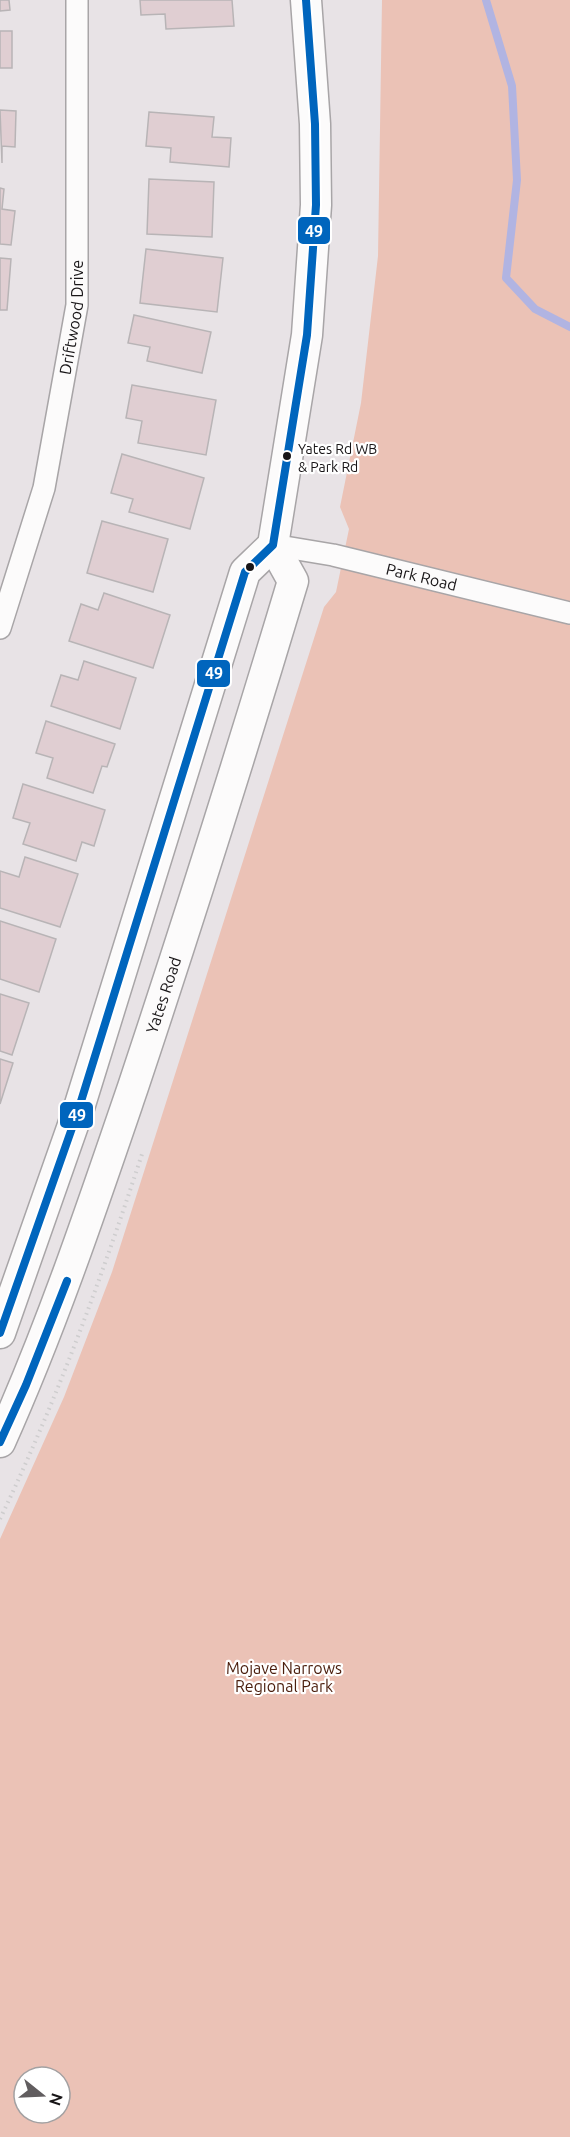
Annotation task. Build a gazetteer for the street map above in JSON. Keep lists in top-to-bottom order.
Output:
{
  "streets": {
    "main road": ["Yates Road"],
    "street": ["Driftwood Drive", "Park Road"]
  },
  "crossings": [
    ["Park Road", "Yates Road"]
  ],
  "parks": ["Mojave Narrows Regional Park"],
  "places": ["Yates Rd WB & Park Rd"],
  "lines": ["transit line 49"],
  "north": "right"
}
